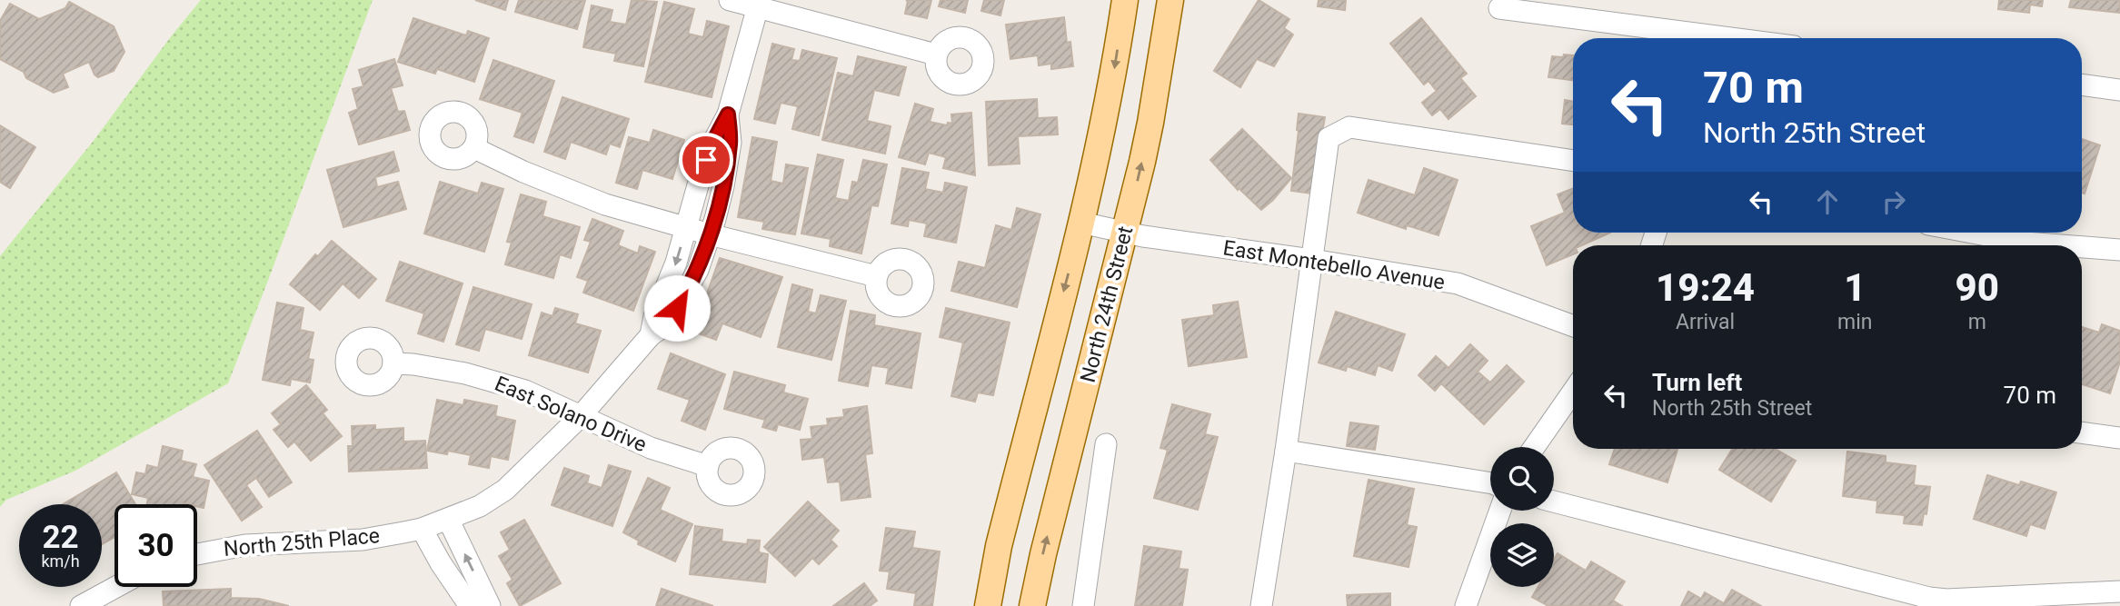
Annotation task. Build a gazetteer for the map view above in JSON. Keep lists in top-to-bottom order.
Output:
{
  "streets": {
    "main road": ["North 24th Street"],
    "street": ["East Montebello Avenue", "East Solano Drive", "North 25th Place"]
  },
  "crossings": [
    ["East Montebello Avenue", "North 24th Street"],
    ["East Solano Drive", "North 25th Place"]
  ],
  "page": {
    "turn": ["70 m", "North 25th Street"],
    "eta": [
      "19:24",
      "Arrival",
      "1",
      "min",
      "90",
      "m"
    ],
    "list": [
      {
        "name": "Turn left",
        "note": "North 25th Street",
        "value": "70 m"
      }
    ],
    "speed": "22 km/h",
    "limit": "30"
  }
}
